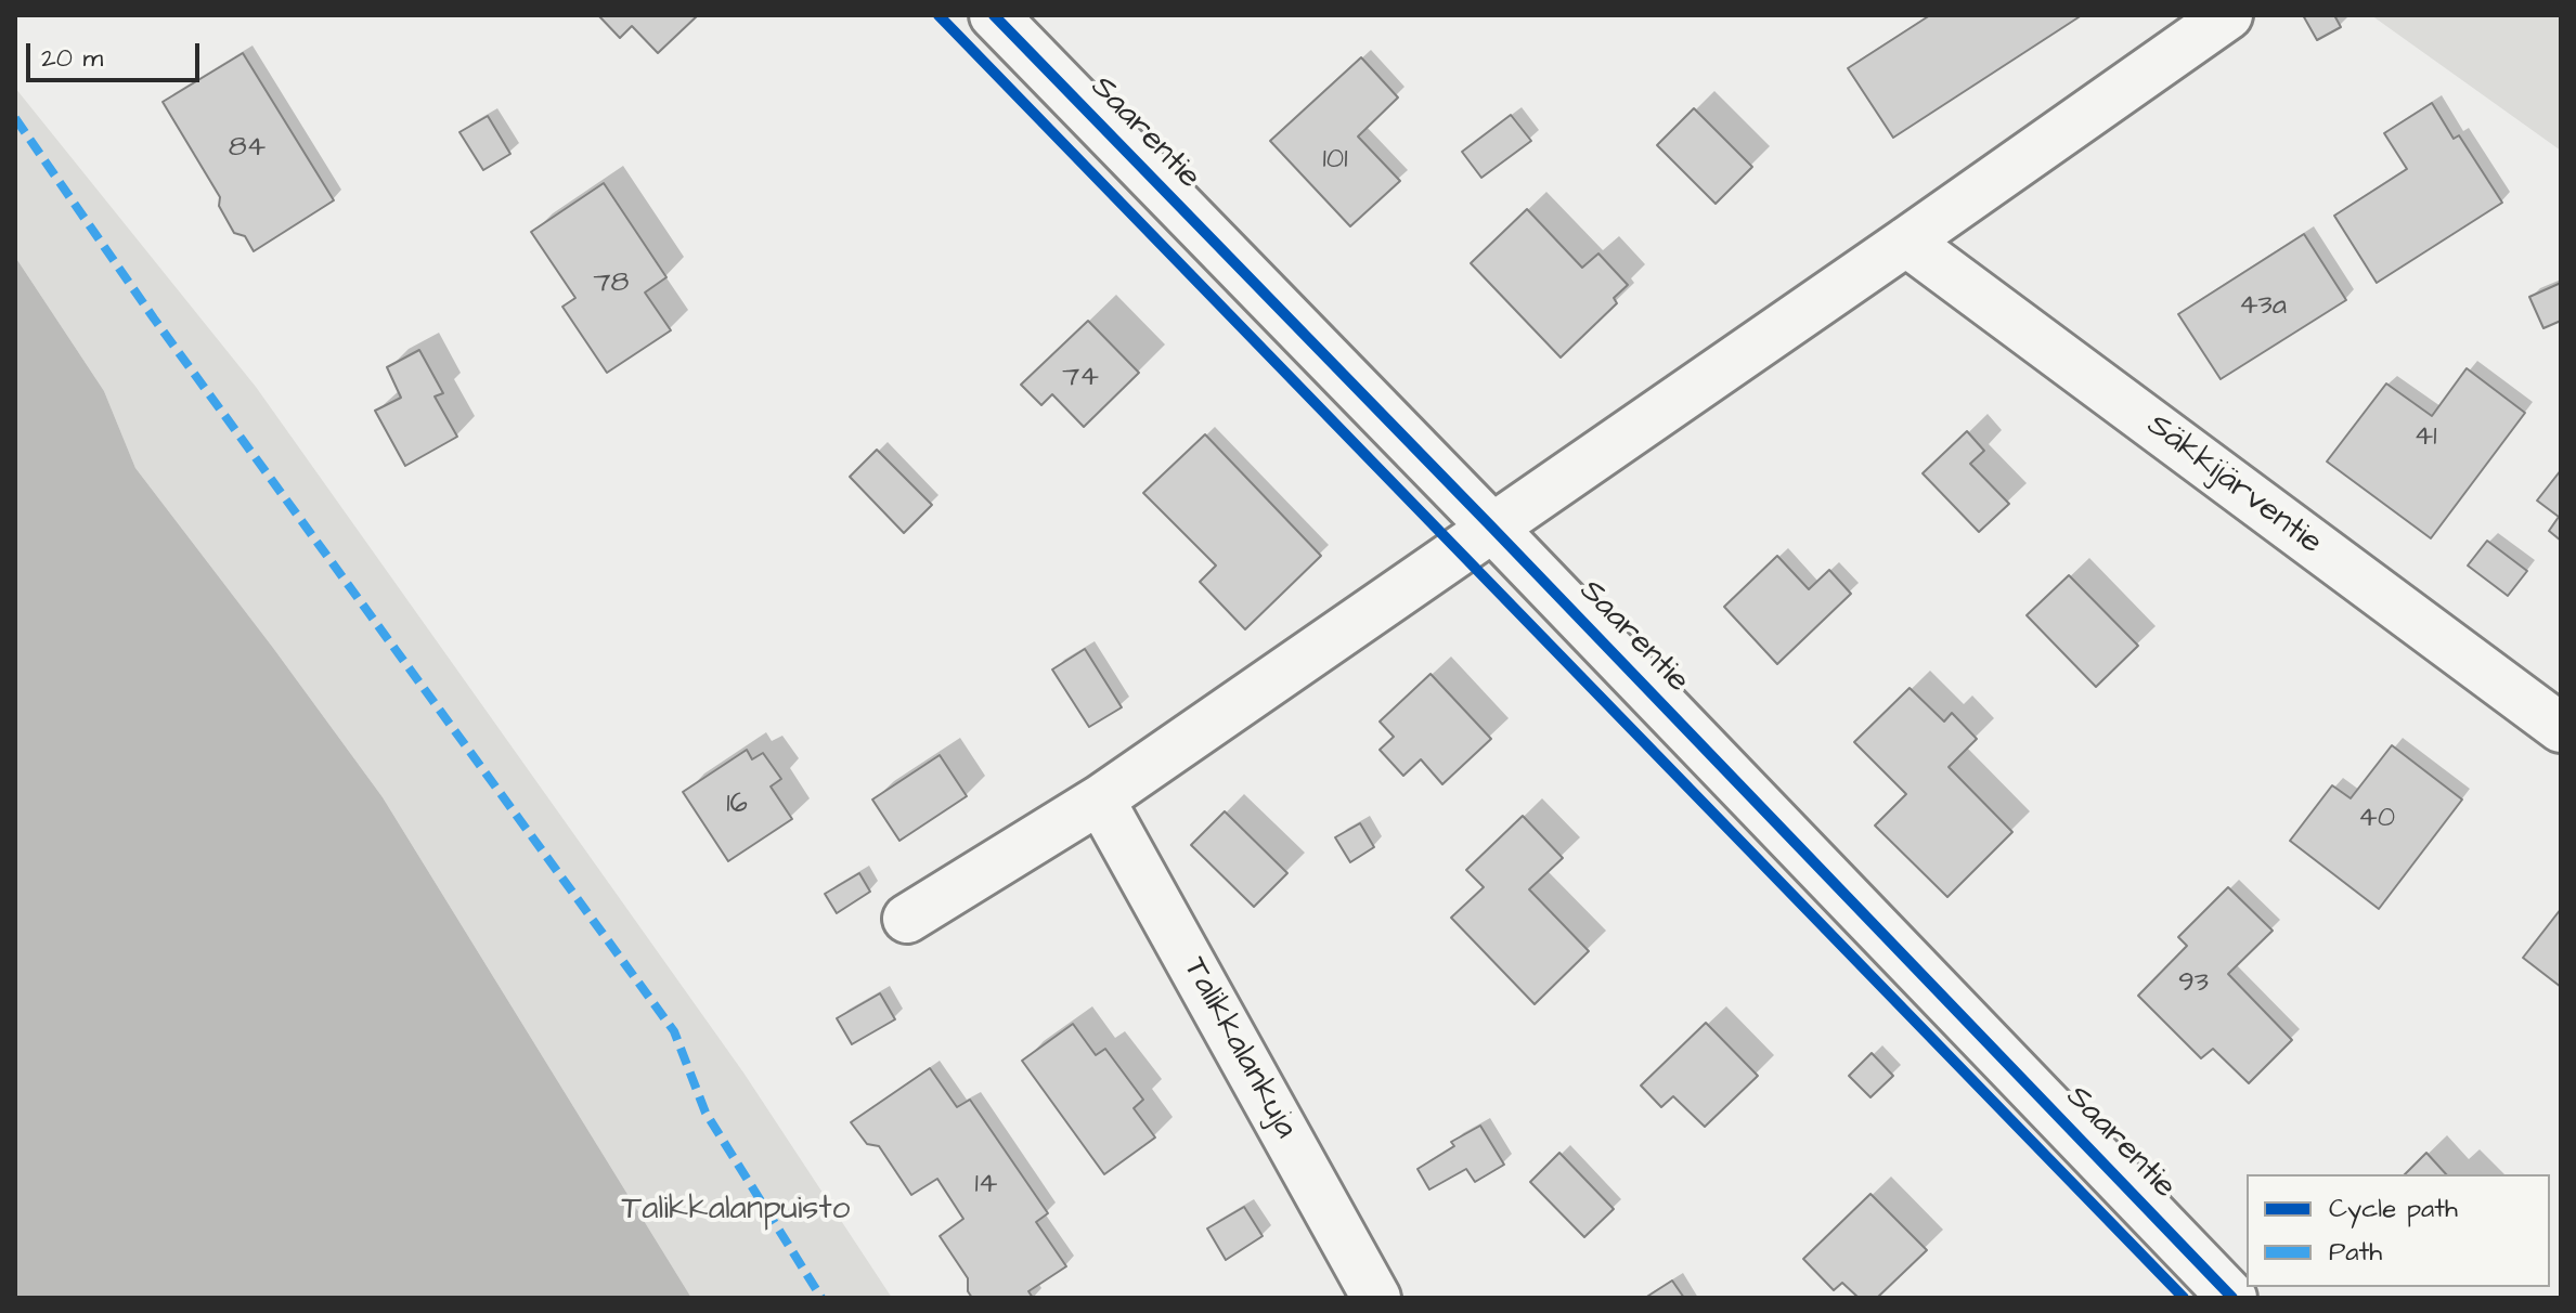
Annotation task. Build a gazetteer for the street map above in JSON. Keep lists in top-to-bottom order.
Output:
{
  "streets": {
    "street": ["Saarentie", "Säkkijärventie", "Talikkalankuja"]
  },
  "parks": ["Talikkalanpuisto"],
  "house_numbers": [
    "84",
    "101",
    "78",
    "43a",
    "74",
    "41",
    "16",
    "40",
    "93",
    "14"
  ],
  "legend": ["Cycle path", "Path"],
  "scale_bar": "20 m"
}
